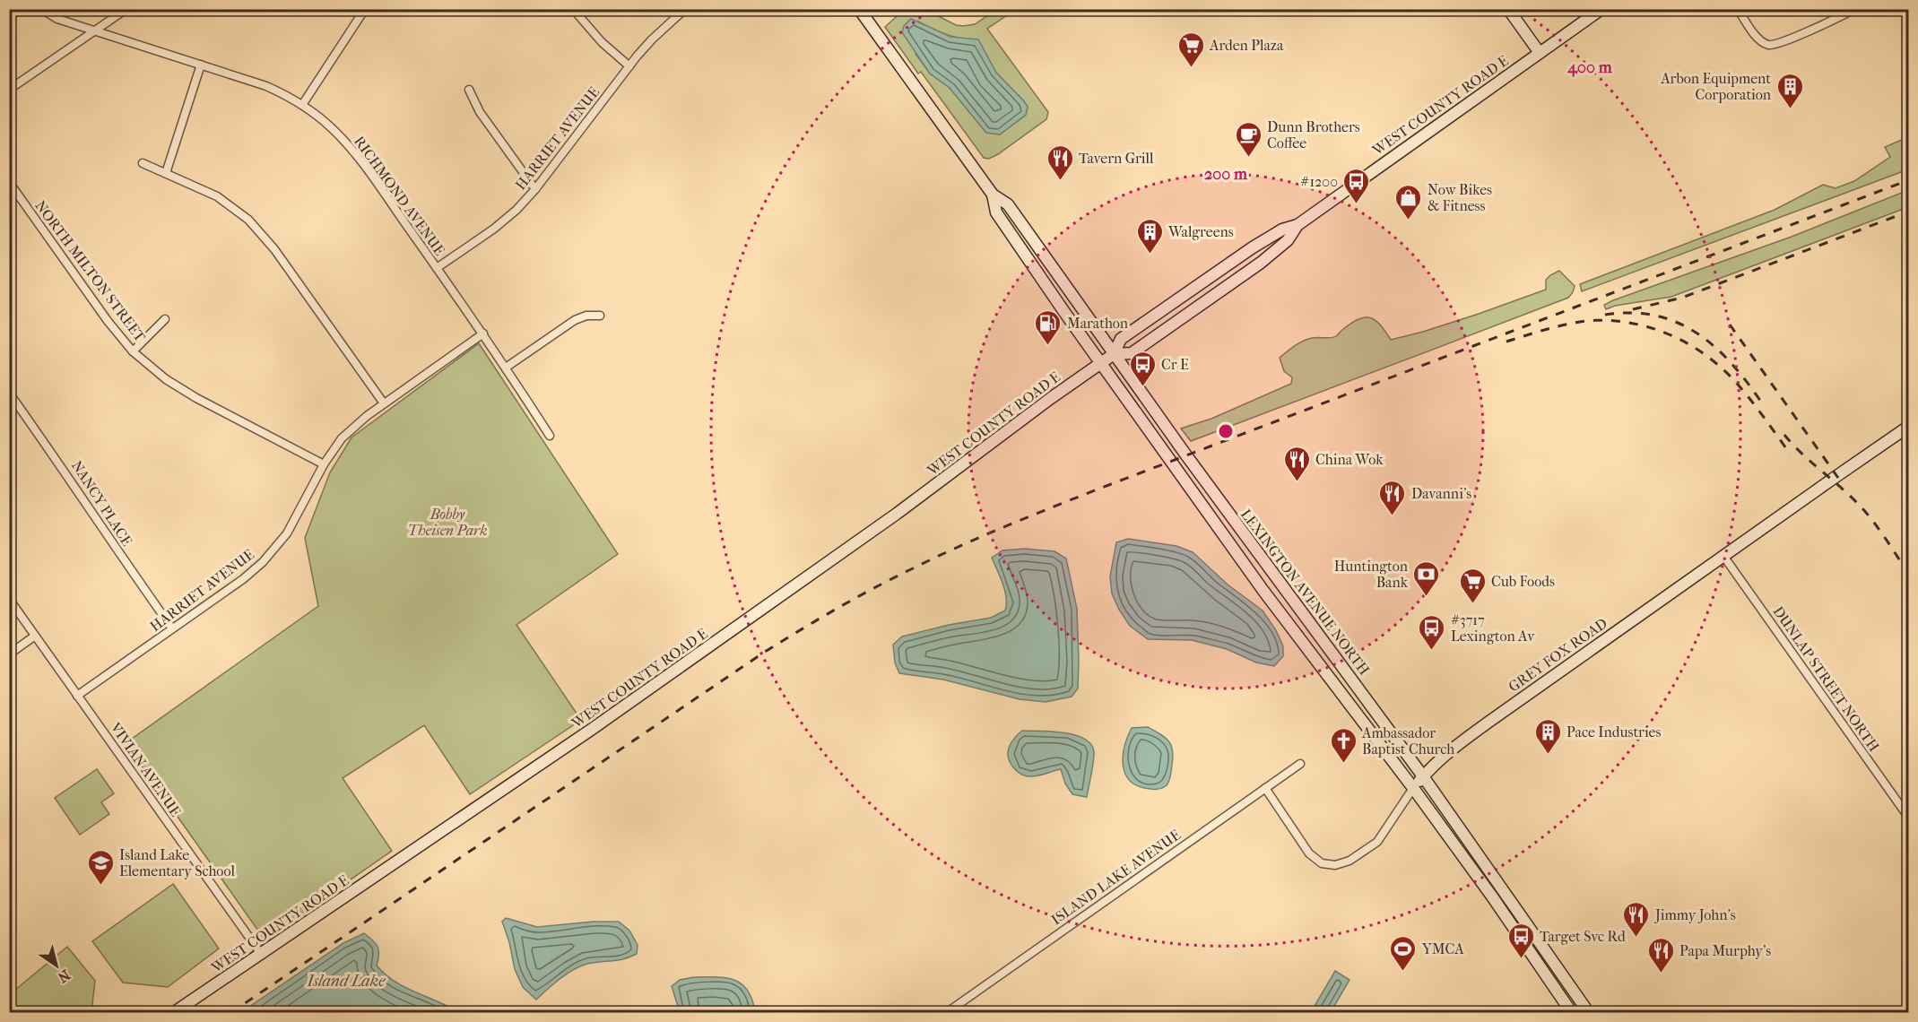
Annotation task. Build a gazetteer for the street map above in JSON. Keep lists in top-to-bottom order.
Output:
{
  "streets": {
    "street": [
      "WEST COUNTY ROAD E",
      "HARRIET AVENUE",
      "RICHMOND AVENUE",
      "NORTH MILTON STREET",
      "NANCY PLACE",
      "LEXINGTON AVENUE NORTH",
      "GREY FOX ROAD",
      "DUNLAP STREET NORTH",
      "VIVIAN AVENUE",
      "ISLAND LAKE AVENUE"
    ]
  },
  "crossings": [
    ["WEST COUNTY ROAD E", "LEXINGTON AVENUE NORTH"],
    ["WEST COUNTY ROAD E", "VIVIAN AVENUE"],
    ["HARRIET AVENUE", "RICHMOND AVENUE"],
    ["HARRIET AVENUE", "NORTH MILTON STREET"],
    ["HARRIET AVENUE", "NANCY PLACE"],
    ["HARRIET AVENUE", "VIVIAN AVENUE"],
    ["LEXINGTON AVENUE NORTH", "GREY FOX ROAD"],
    ["GREY FOX ROAD", "DUNLAP STREET NORTH"],
    ["GREY FOX ROAD", "ISLAND LAKE AVENUE"]
  ],
  "water": ["Island Lake"],
  "parks": ["Bobby Theisen Park"],
  "places": {
    "supermarket": ["Arden Plaza", "Cub Foods"],
    "building": ["Arbon Equipment Corporation", "Walgreens", "Pace Industries"],
    "cafe": ["Dunn Brothers Coffee"],
    "restaurant": [
      "Tavern Grill",
      "China Wok",
      "Davanni's",
      "Jimmy John's",
      "Papa Murphy's"
    ],
    "bus stop": [
      "#1200",
      "Cr E",
      "#3717 Lexington Av",
      "Target Svc Rd"
    ],
    "shop": ["Now Bikes & Fitness"],
    "fuel station": ["Marathon"],
    "bank": ["Huntington Bank"],
    "church": ["Ambassador Baptist Church"],
    "school or university": ["Island Lake Elementary School"],
    "sports": ["YMCA"]
  },
  "north": "bottom right",
  "rings": ["400 m", "200 m"]
}
